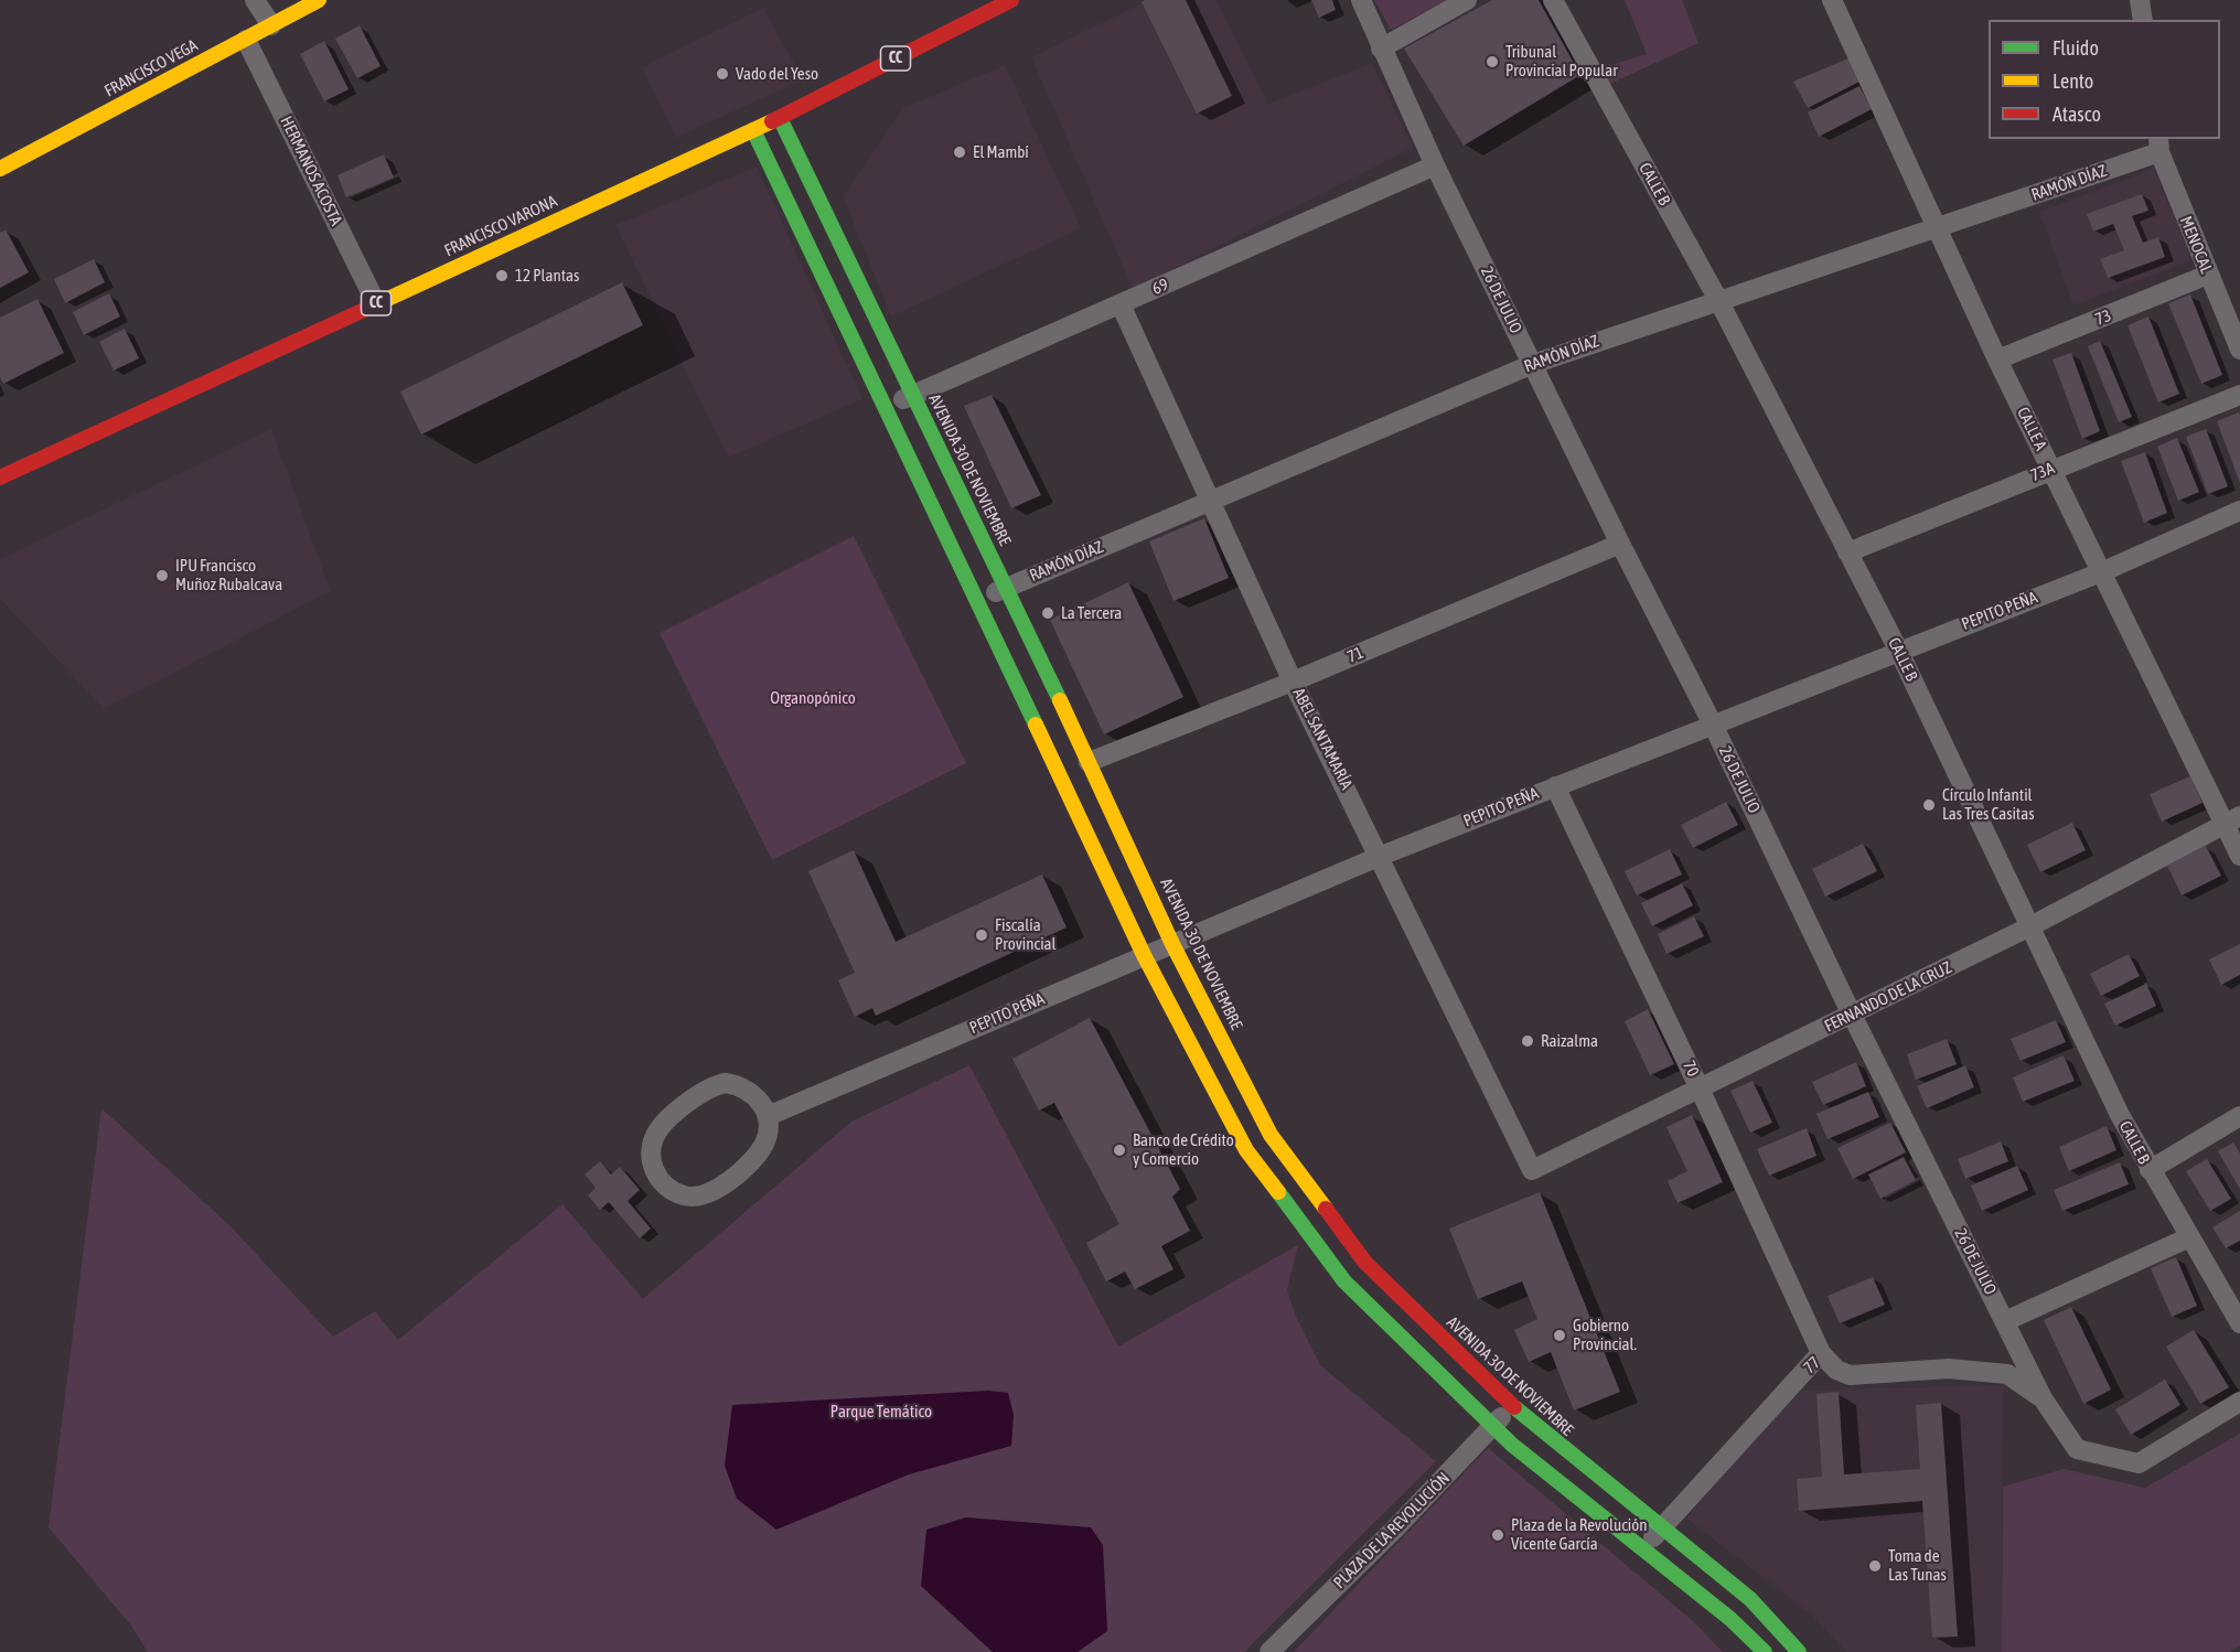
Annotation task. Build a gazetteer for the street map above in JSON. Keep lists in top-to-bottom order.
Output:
{
  "streets": {
    "main road": [
      "CC",
      "FRANCISCO VEGA",
      "FRANCISCO VARONA",
      "AVENIDA 30 DE NOVIEMBRE"
    ],
    "street": [
      "HERMANOS ACOSTA",
      "RAMÓN DÍAZ",
      "CALLE B",
      "MENOCAL",
      "69",
      "26 DE JULIO",
      "73",
      "CALLE A",
      "73A",
      "PEPITO PEÑA",
      "71",
      "ABEL SANTAMARÍA",
      "FERNANDO DE LA CRUZ",
      "70",
      "77",
      "PLAZA DE LA REVOLUCIÓN"
    ]
  },
  "crossings": [
    ["FRANCISCO VEGA", "HERMANOS ACOSTA"],
    ["HERMANOS ACOSTA", "FRANCISCO VARONA"],
    ["RAMÓN DÍAZ", "CALLE B"],
    ["RAMÓN DÍAZ", "MENOCAL"],
    ["RAMÓN DÍAZ", "26 DE JULIO"],
    ["RAMÓN DÍAZ", "CALLE A"],
    ["RAMÓN DÍAZ", "AVENIDA 30 DE NOVIEMBRE"],
    ["RAMÓN DÍAZ", "ABEL SANTAMARÍA"],
    ["CALLE B", "73A"],
    ["CALLE B", "PEPITO PEÑA"],
    ["CALLE B", "FERNANDO DE LA CRUZ"],
    ["FRANCISCO VARONA", "AVENIDA 30 DE NOVIEMBRE"],
    ["MENOCAL", "73"],
    ["69", "26 DE JULIO"],
    ["69", "AVENIDA 30 DE NOVIEMBRE"],
    ["69", "ABEL SANTAMARÍA"],
    ["26 DE JULIO", "PEPITO PEÑA"],
    ["26 DE JULIO", "71"],
    ["26 DE JULIO", "FERNANDO DE LA CRUZ"],
    ["26 DE JULIO", "77"],
    ["73", "CALLE A"],
    ["CALLE A", "73A"],
    ["CALLE A", "PEPITO PEÑA"],
    ["CALLE A", "FERNANDO DE LA CRUZ"],
    ["AVENIDA 30 DE NOVIEMBRE", "PEPITO PEÑA"],
    ["AVENIDA 30 DE NOVIEMBRE", "71"],
    ["AVENIDA 30 DE NOVIEMBRE", "77"],
    ["AVENIDA 30 DE NOVIEMBRE", "PLAZA DE LA REVOLUCIÓN"],
    ["PEPITO PEÑA", "ABEL SANTAMARÍA"],
    ["PEPITO PEÑA", "70"],
    ["71", "ABEL SANTAMARÍA"],
    ["ABEL SANTAMARÍA", "FERNANDO DE LA CRUZ"],
    ["FERNANDO DE LA CRUZ", "70"],
    ["70", "77"]
  ],
  "parks": ["Organopónico", "Parque Temático"],
  "places": [
    "Tribunal Provincial Popular",
    "Vado del Yeso",
    "El Mambí",
    "12 Plantas",
    "IPU Francisco Muñoz Rubalcava",
    "La Tercera",
    "Círculo Infantil Las Tres Casitas",
    "Fiscalía Provincial",
    "Raizalma",
    "Banco de Crédito y Comercio",
    "Gobierno Provincial.",
    "Plaza de la Revolución Vicente García",
    "Toma de Las Tunas"
  ],
  "legend": ["Fluido", "Lento", "Atasco"]
}
